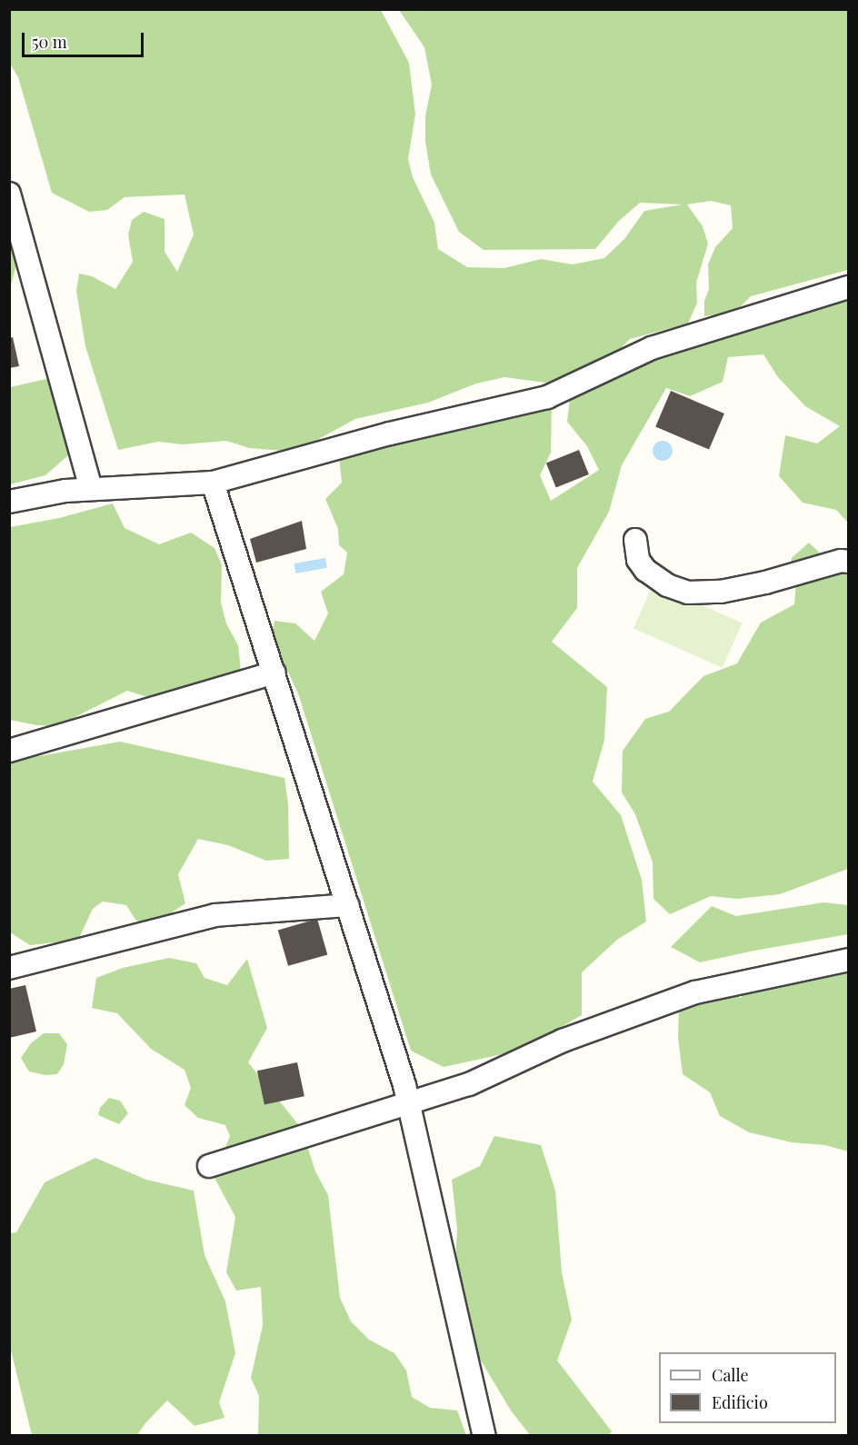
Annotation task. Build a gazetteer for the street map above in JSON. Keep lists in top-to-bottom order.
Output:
{
  "legend": ["Calle", "Edificio"],
  "scale_bar": "50 m"
}
